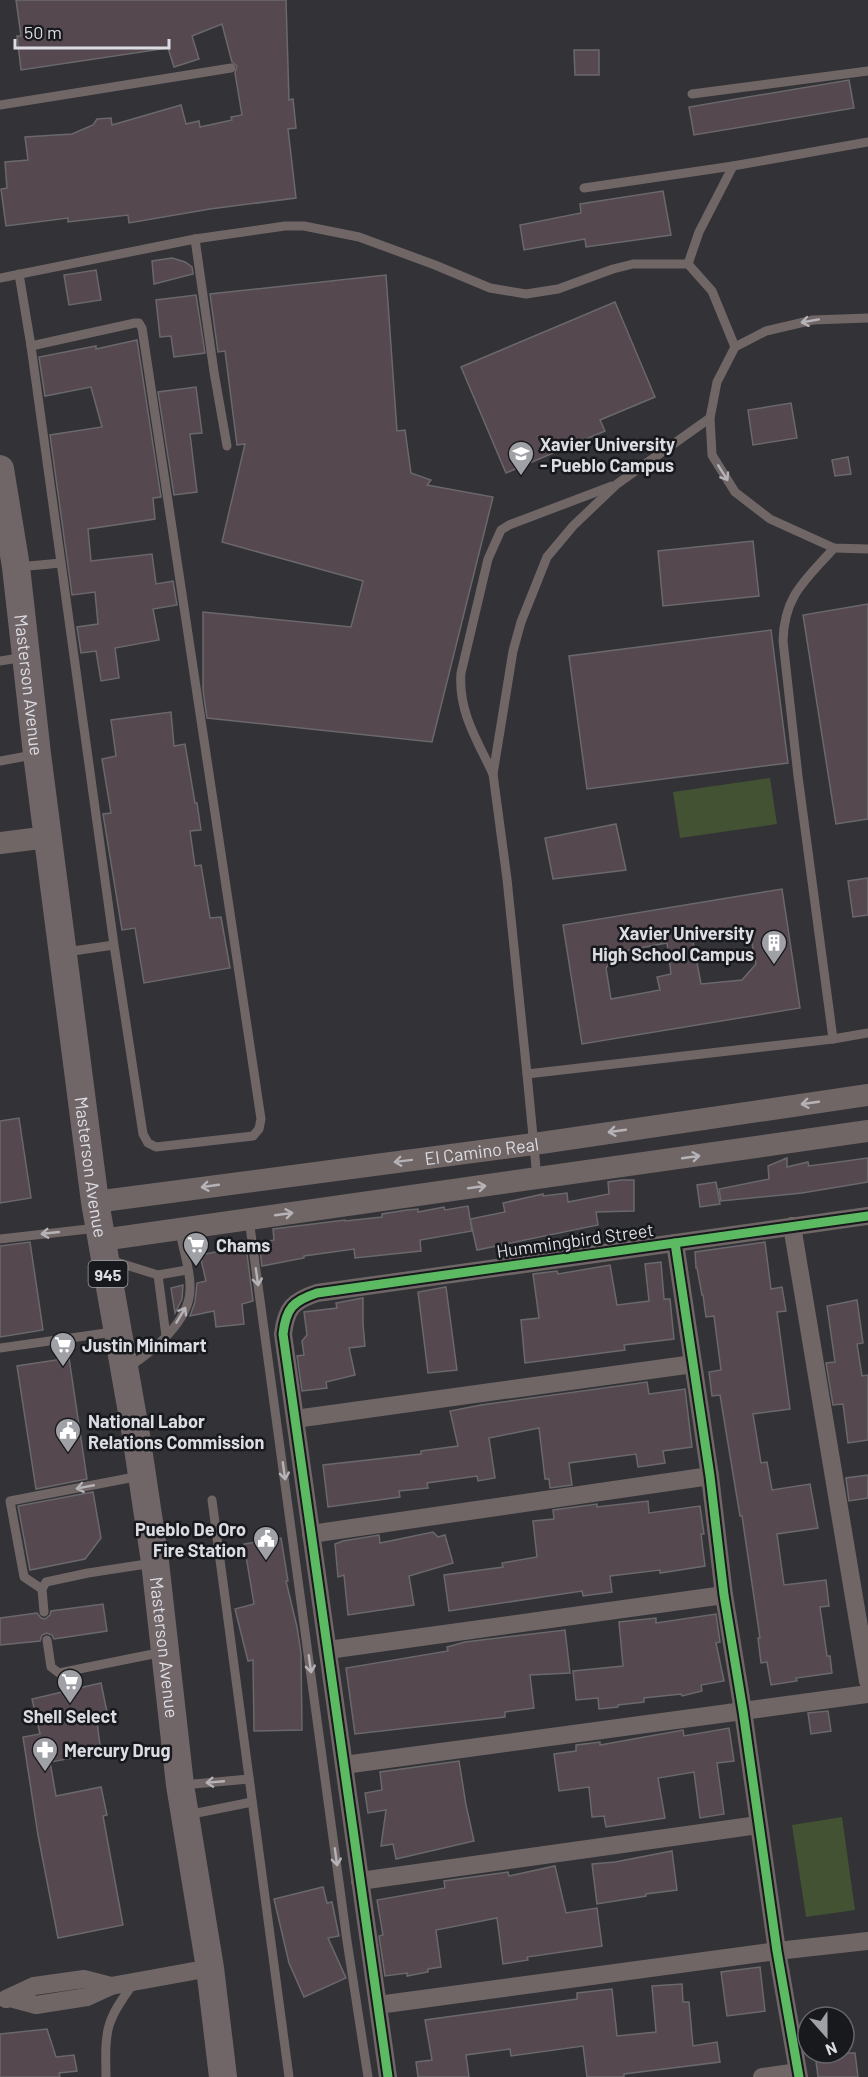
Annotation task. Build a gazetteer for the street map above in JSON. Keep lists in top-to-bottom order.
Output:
{
  "streets": {
    "main road": ["Masterson Avenue", "945"],
    "street": ["El Camino Real", "Hummingbird Street"]
  },
  "crossings": [
    ["Masterson Avenue", "El Camino Real"]
  ],
  "places": {
    "school or university": ["Xavier University - Pueblo Campus"],
    "building": ["Xavier University High School Campus"],
    "supermarket": ["Chams", "Justin Minimart", "Shell Select"],
    "public building": ["National Labor Relations Commission", "Pueblo De Oro Fire Station"],
    "pharmacy": ["Mercury Drug"]
  },
  "scale_bar": "50 m",
  "north": "bottom"
}
